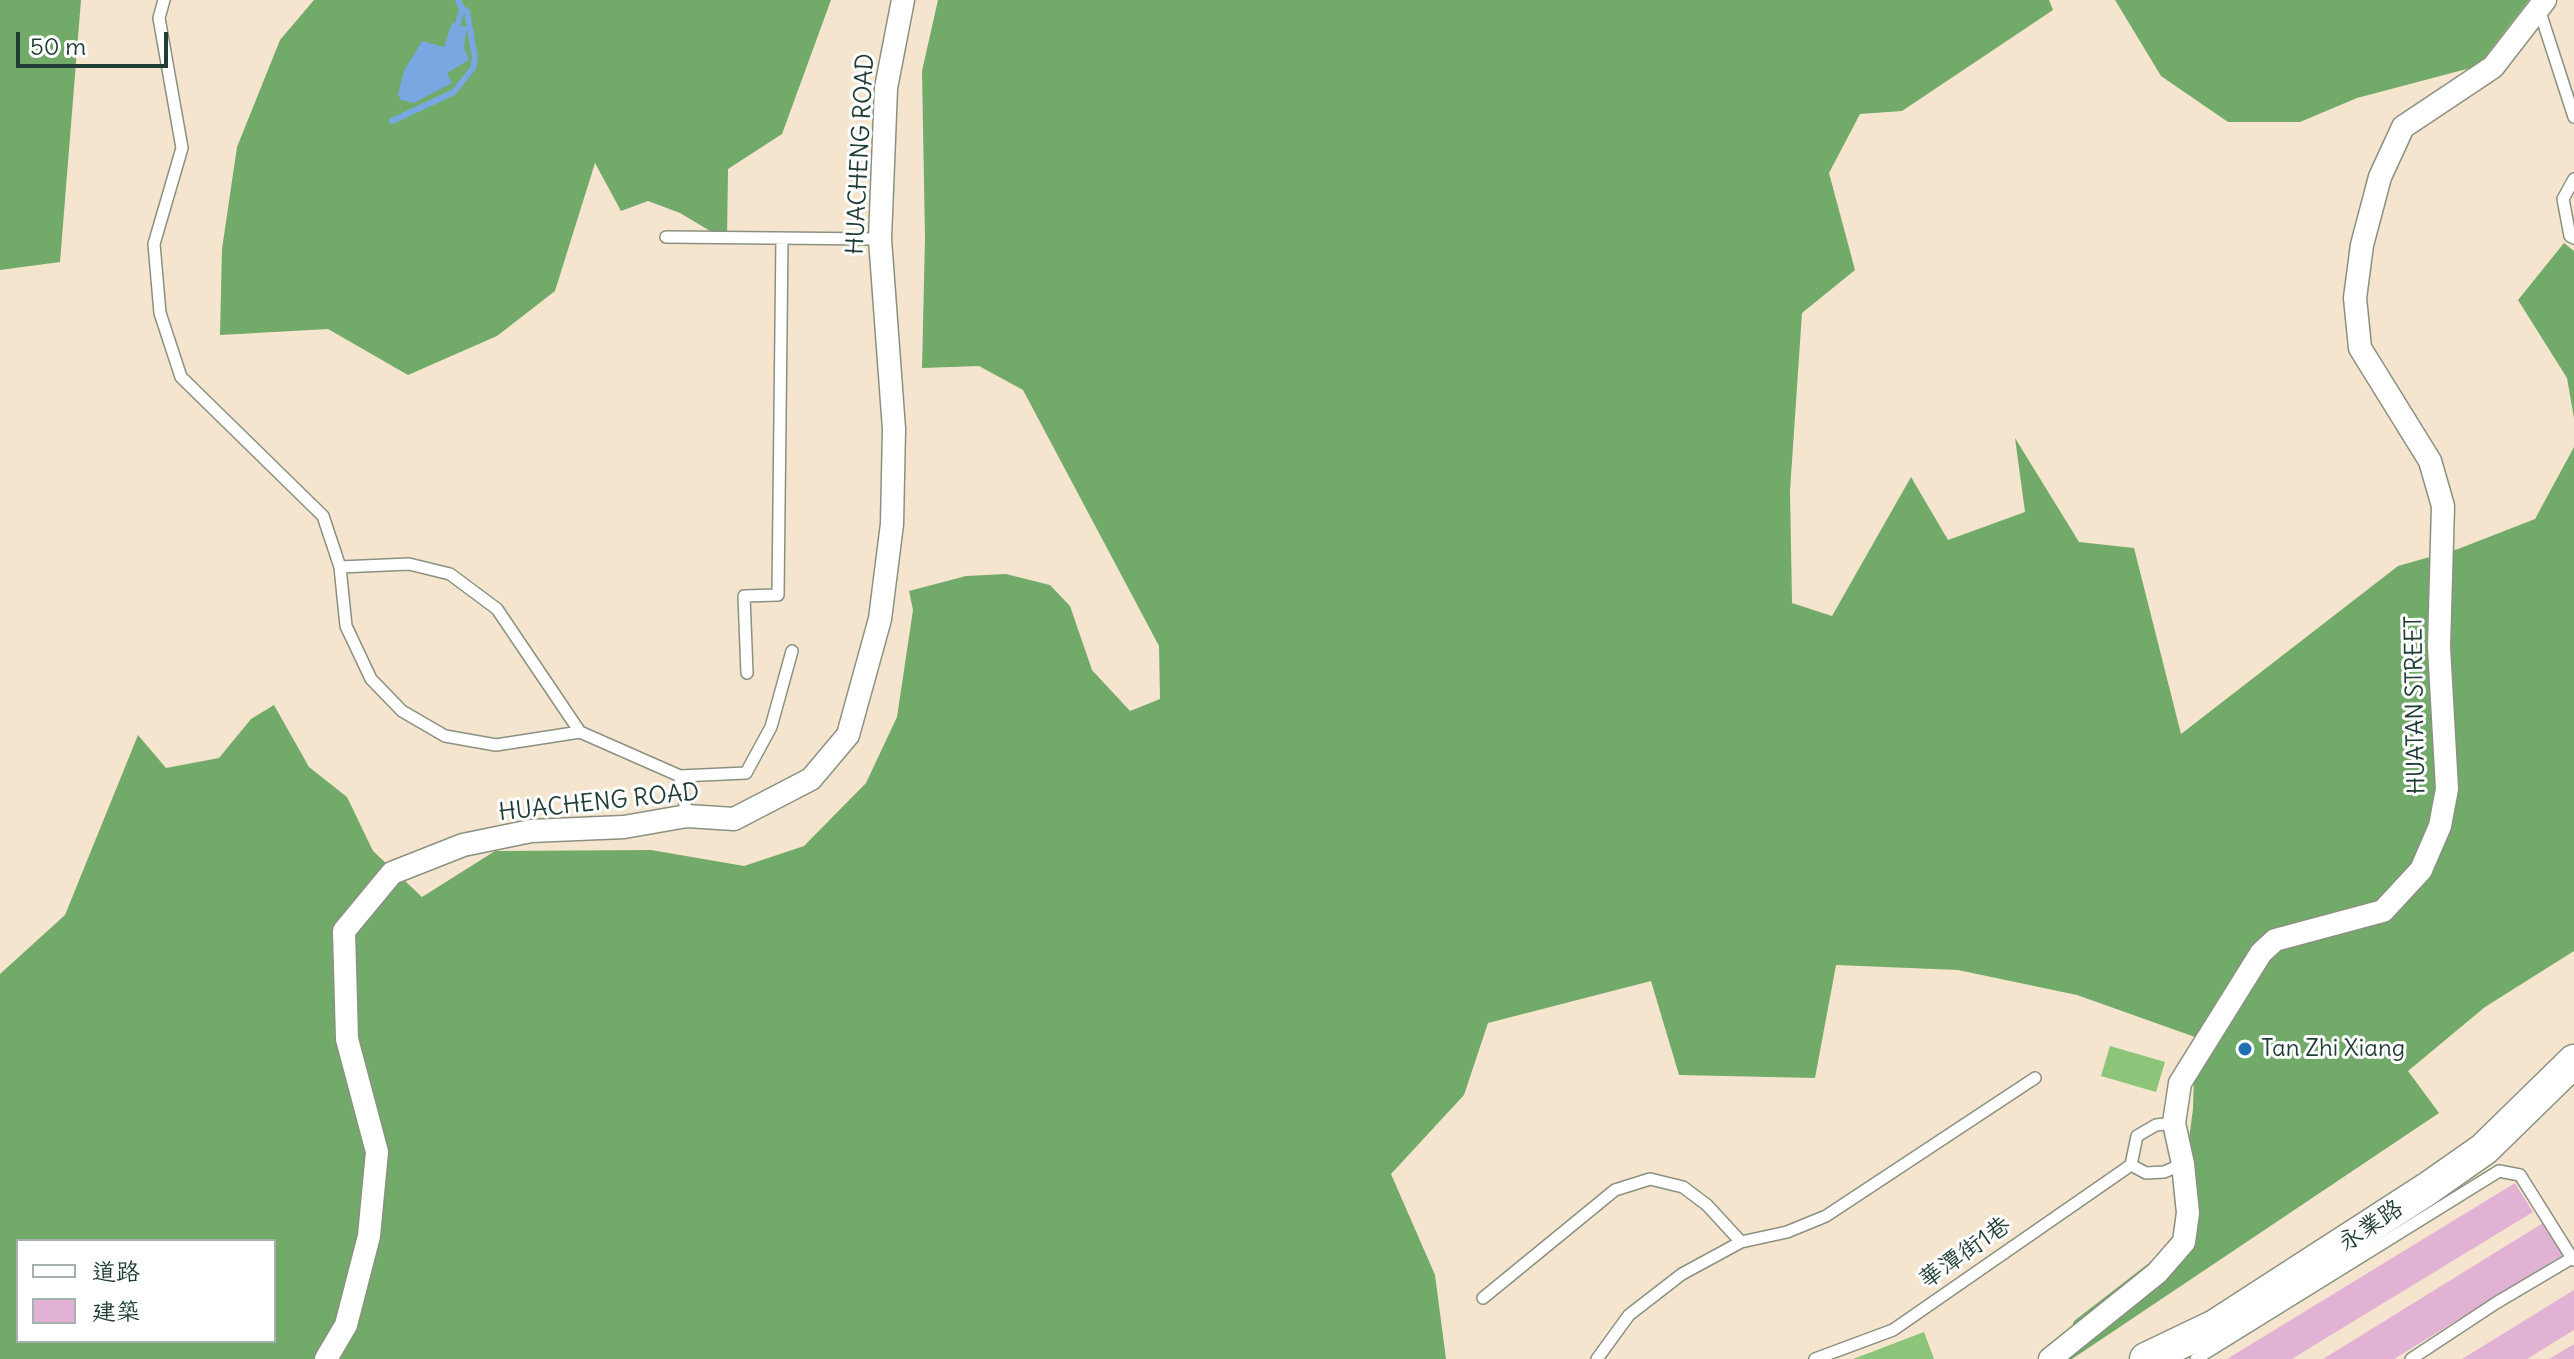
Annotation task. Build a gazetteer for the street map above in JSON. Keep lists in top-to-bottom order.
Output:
{
  "streets": {
    "street": ["HUACHENG ROAD", "HUATAN STREET", "永業路"],
    "lane": ["華潭街1巷"]
  },
  "crossings": [
    ["HUATAN STREET", "華潭街1巷"]
  ],
  "places": ["Tan Zhi Xiang"],
  "legend": ["道路", "建築"],
  "scale_bar": "50 m"
}
